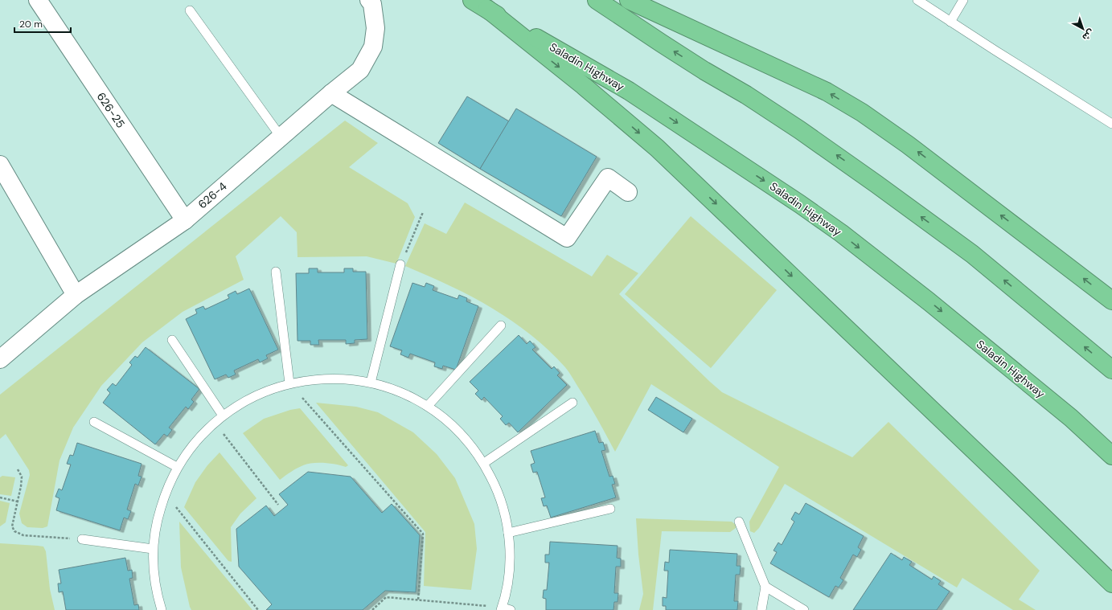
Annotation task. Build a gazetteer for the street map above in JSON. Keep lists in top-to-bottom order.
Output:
{
  "streets": {
    "highway": ["Saladin Highway"],
    "street": ["626-25", "626-4"]
  },
  "crossings": [
    ["626-25", "626-4"]
  ],
  "scale_bar": "20 m",
  "north": "bottom right"
}
